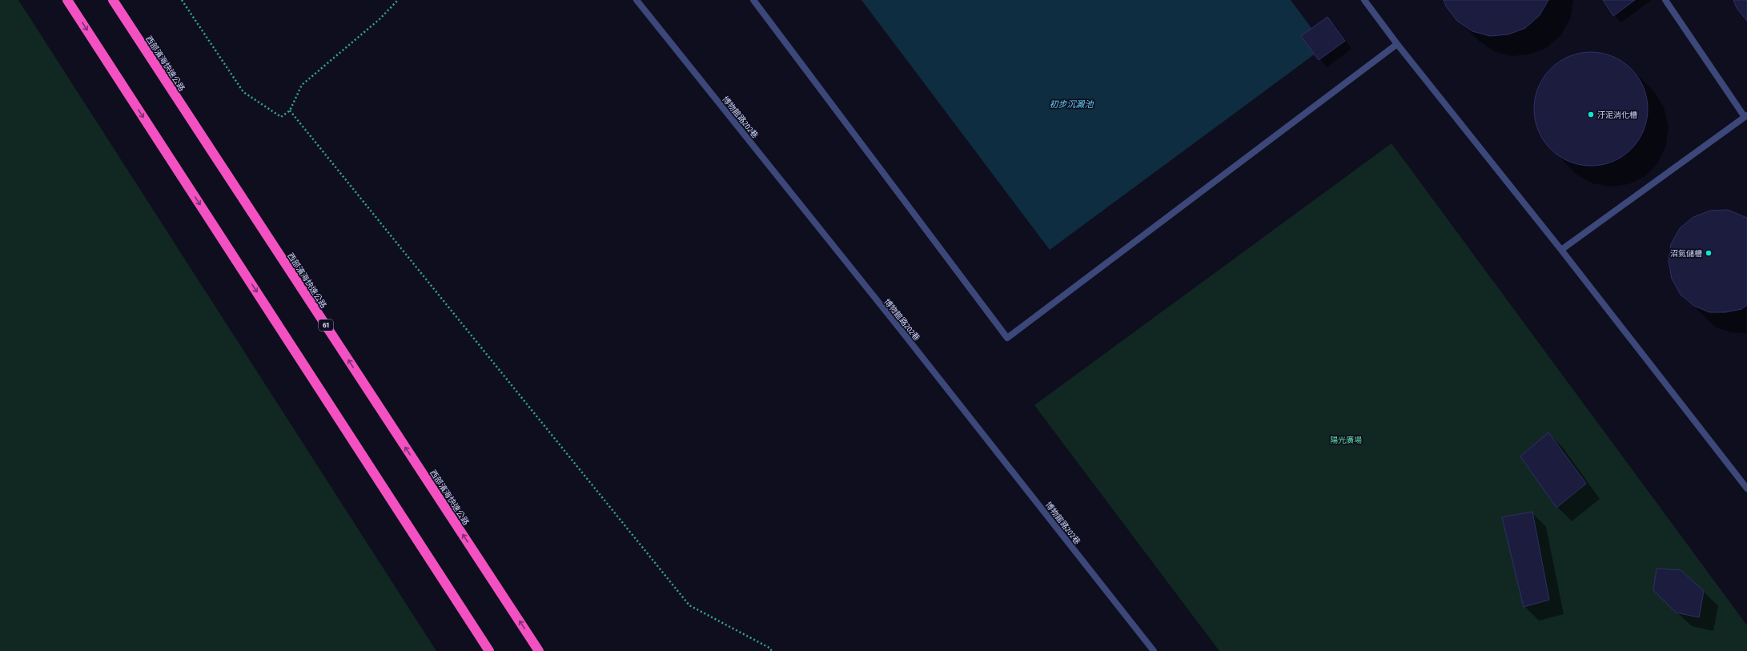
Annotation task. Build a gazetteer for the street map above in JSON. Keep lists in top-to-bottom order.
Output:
{
  "streets": {
    "highway": ["西部濱海快速公路", "61"],
    "lane": ["博物館路202巷"]
  },
  "water": ["初步沉澱池"],
  "parks": ["陽光廣場"],
  "places": ["汙泥消化槽", "沼氣儲槽"]
}
